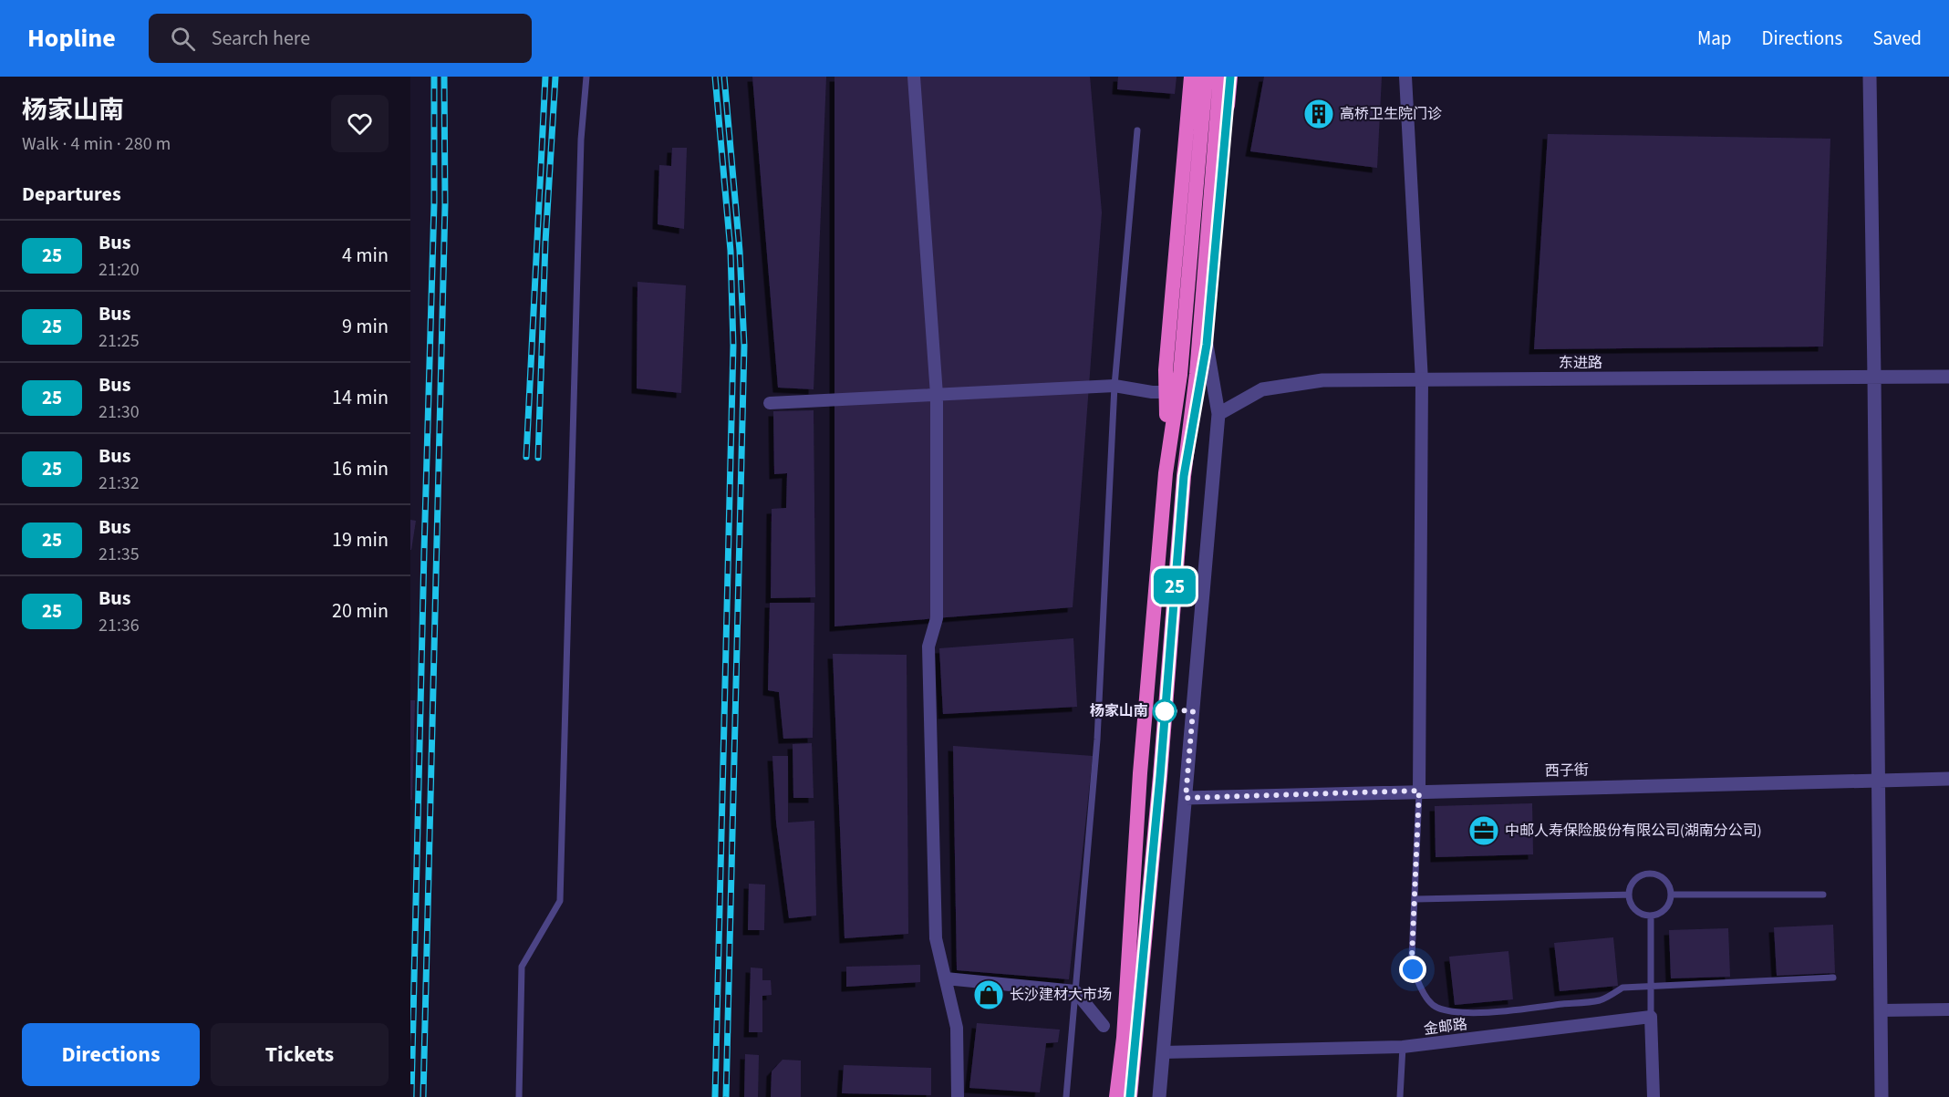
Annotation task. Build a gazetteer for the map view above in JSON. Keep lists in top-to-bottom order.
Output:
{
  "streets": {
    "street": ["东进路", "西子街", "金邮路"]
  },
  "places": {
    "building": ["高桥卫生院门诊"],
    "other": ["杨家山南"],
    "office": ["中邮人寿保险股份有限公司(湖南分公司)"],
    "shop": ["长沙建材大市场"]
  },
  "lines": ["bus line 25"],
  "page": {
    "header": "Hopline",
    "search": "Search here",
    "nav": ["Map", "Directions", "Saved"],
    "heading": [
      ["杨家山南", "Walk · 4 min · 280 m"],
      "Departures"
    ],
    "on_map": "25",
    "list": [
      {
        "mark": "25",
        "name": "Bus",
        "note": "21:20",
        "value": "4 min"
      },
      {
        "mark": "25",
        "name": "Bus",
        "note": "21:25",
        "value": "9 min"
      },
      {
        "mark": "25",
        "name": "Bus",
        "note": "21:30",
        "value": "14 min"
      },
      {
        "mark": "25",
        "name": "Bus",
        "note": "21:32",
        "value": "16 min"
      },
      {
        "mark": "25",
        "name": "Bus",
        "note": "21:35",
        "value": "19 min"
      },
      {
        "mark": "25",
        "name": "Bus",
        "note": "21:36",
        "value": "20 min"
      }
    ],
    "buttons": ["Directions", "Tickets"]
  }
}
